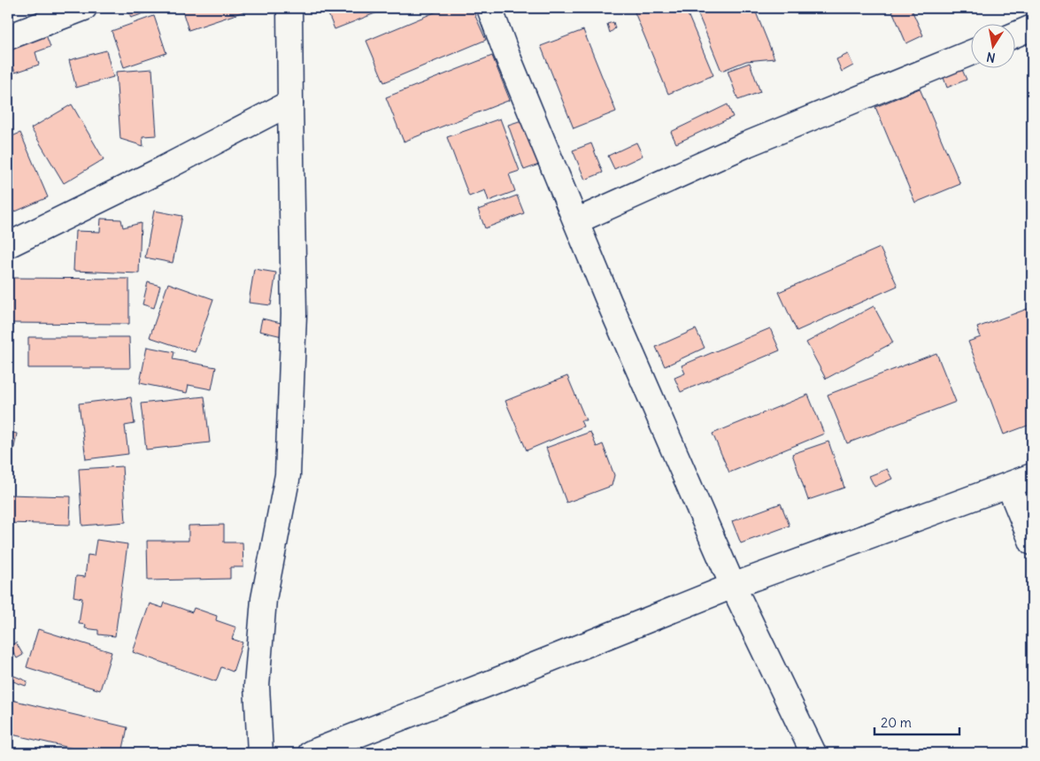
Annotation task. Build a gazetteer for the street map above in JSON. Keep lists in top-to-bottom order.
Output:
{
  "scale_bar": "20 m",
  "north": "bottom"
}
